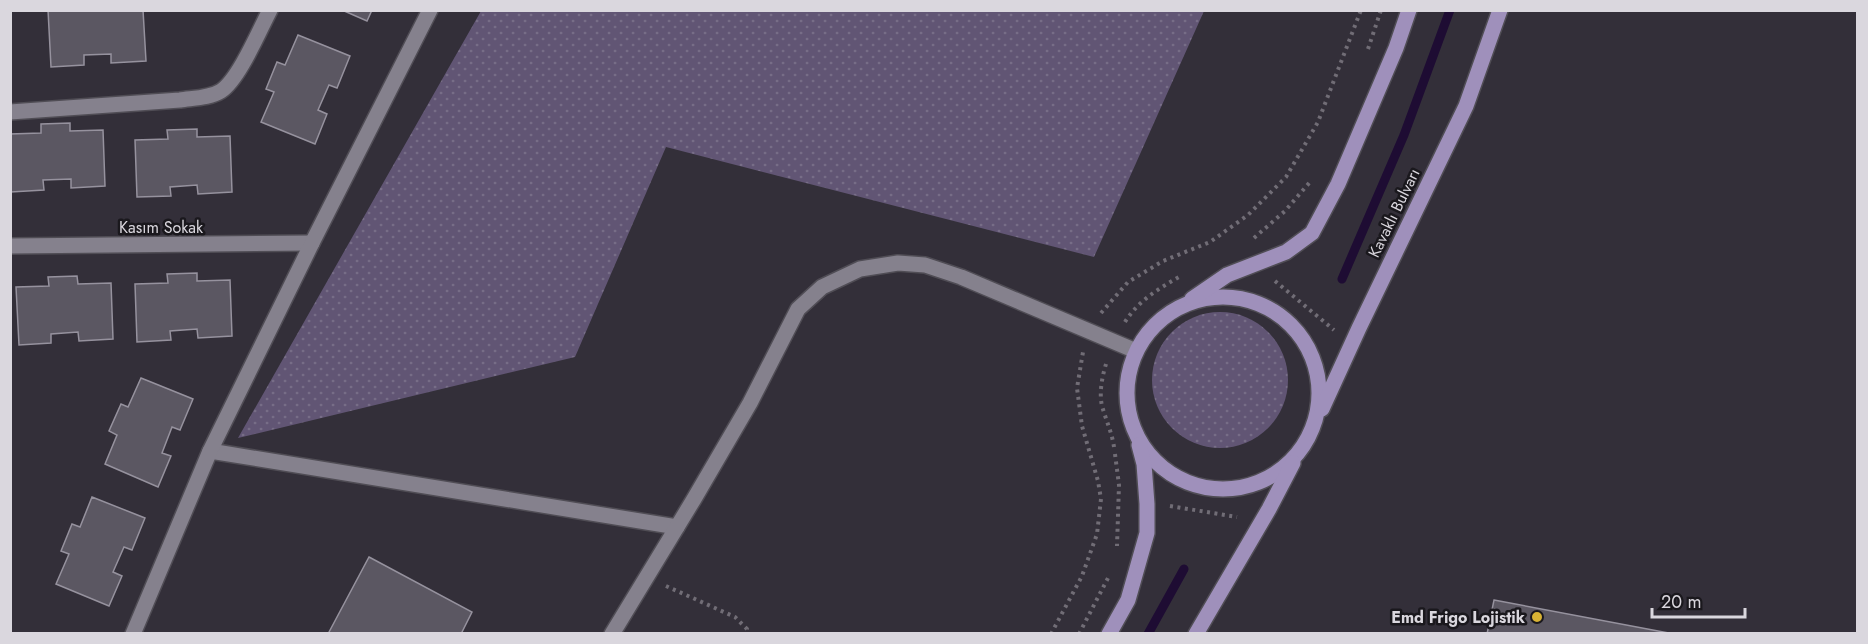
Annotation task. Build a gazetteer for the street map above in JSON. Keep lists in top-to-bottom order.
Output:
{
  "streets": {
    "main road": ["Kavaklı Bulvarı"],
    "street": ["Kasım Sokak"]
  },
  "places": ["Emd Frigo Lojistik"],
  "scale_bar": "20 m"
}
